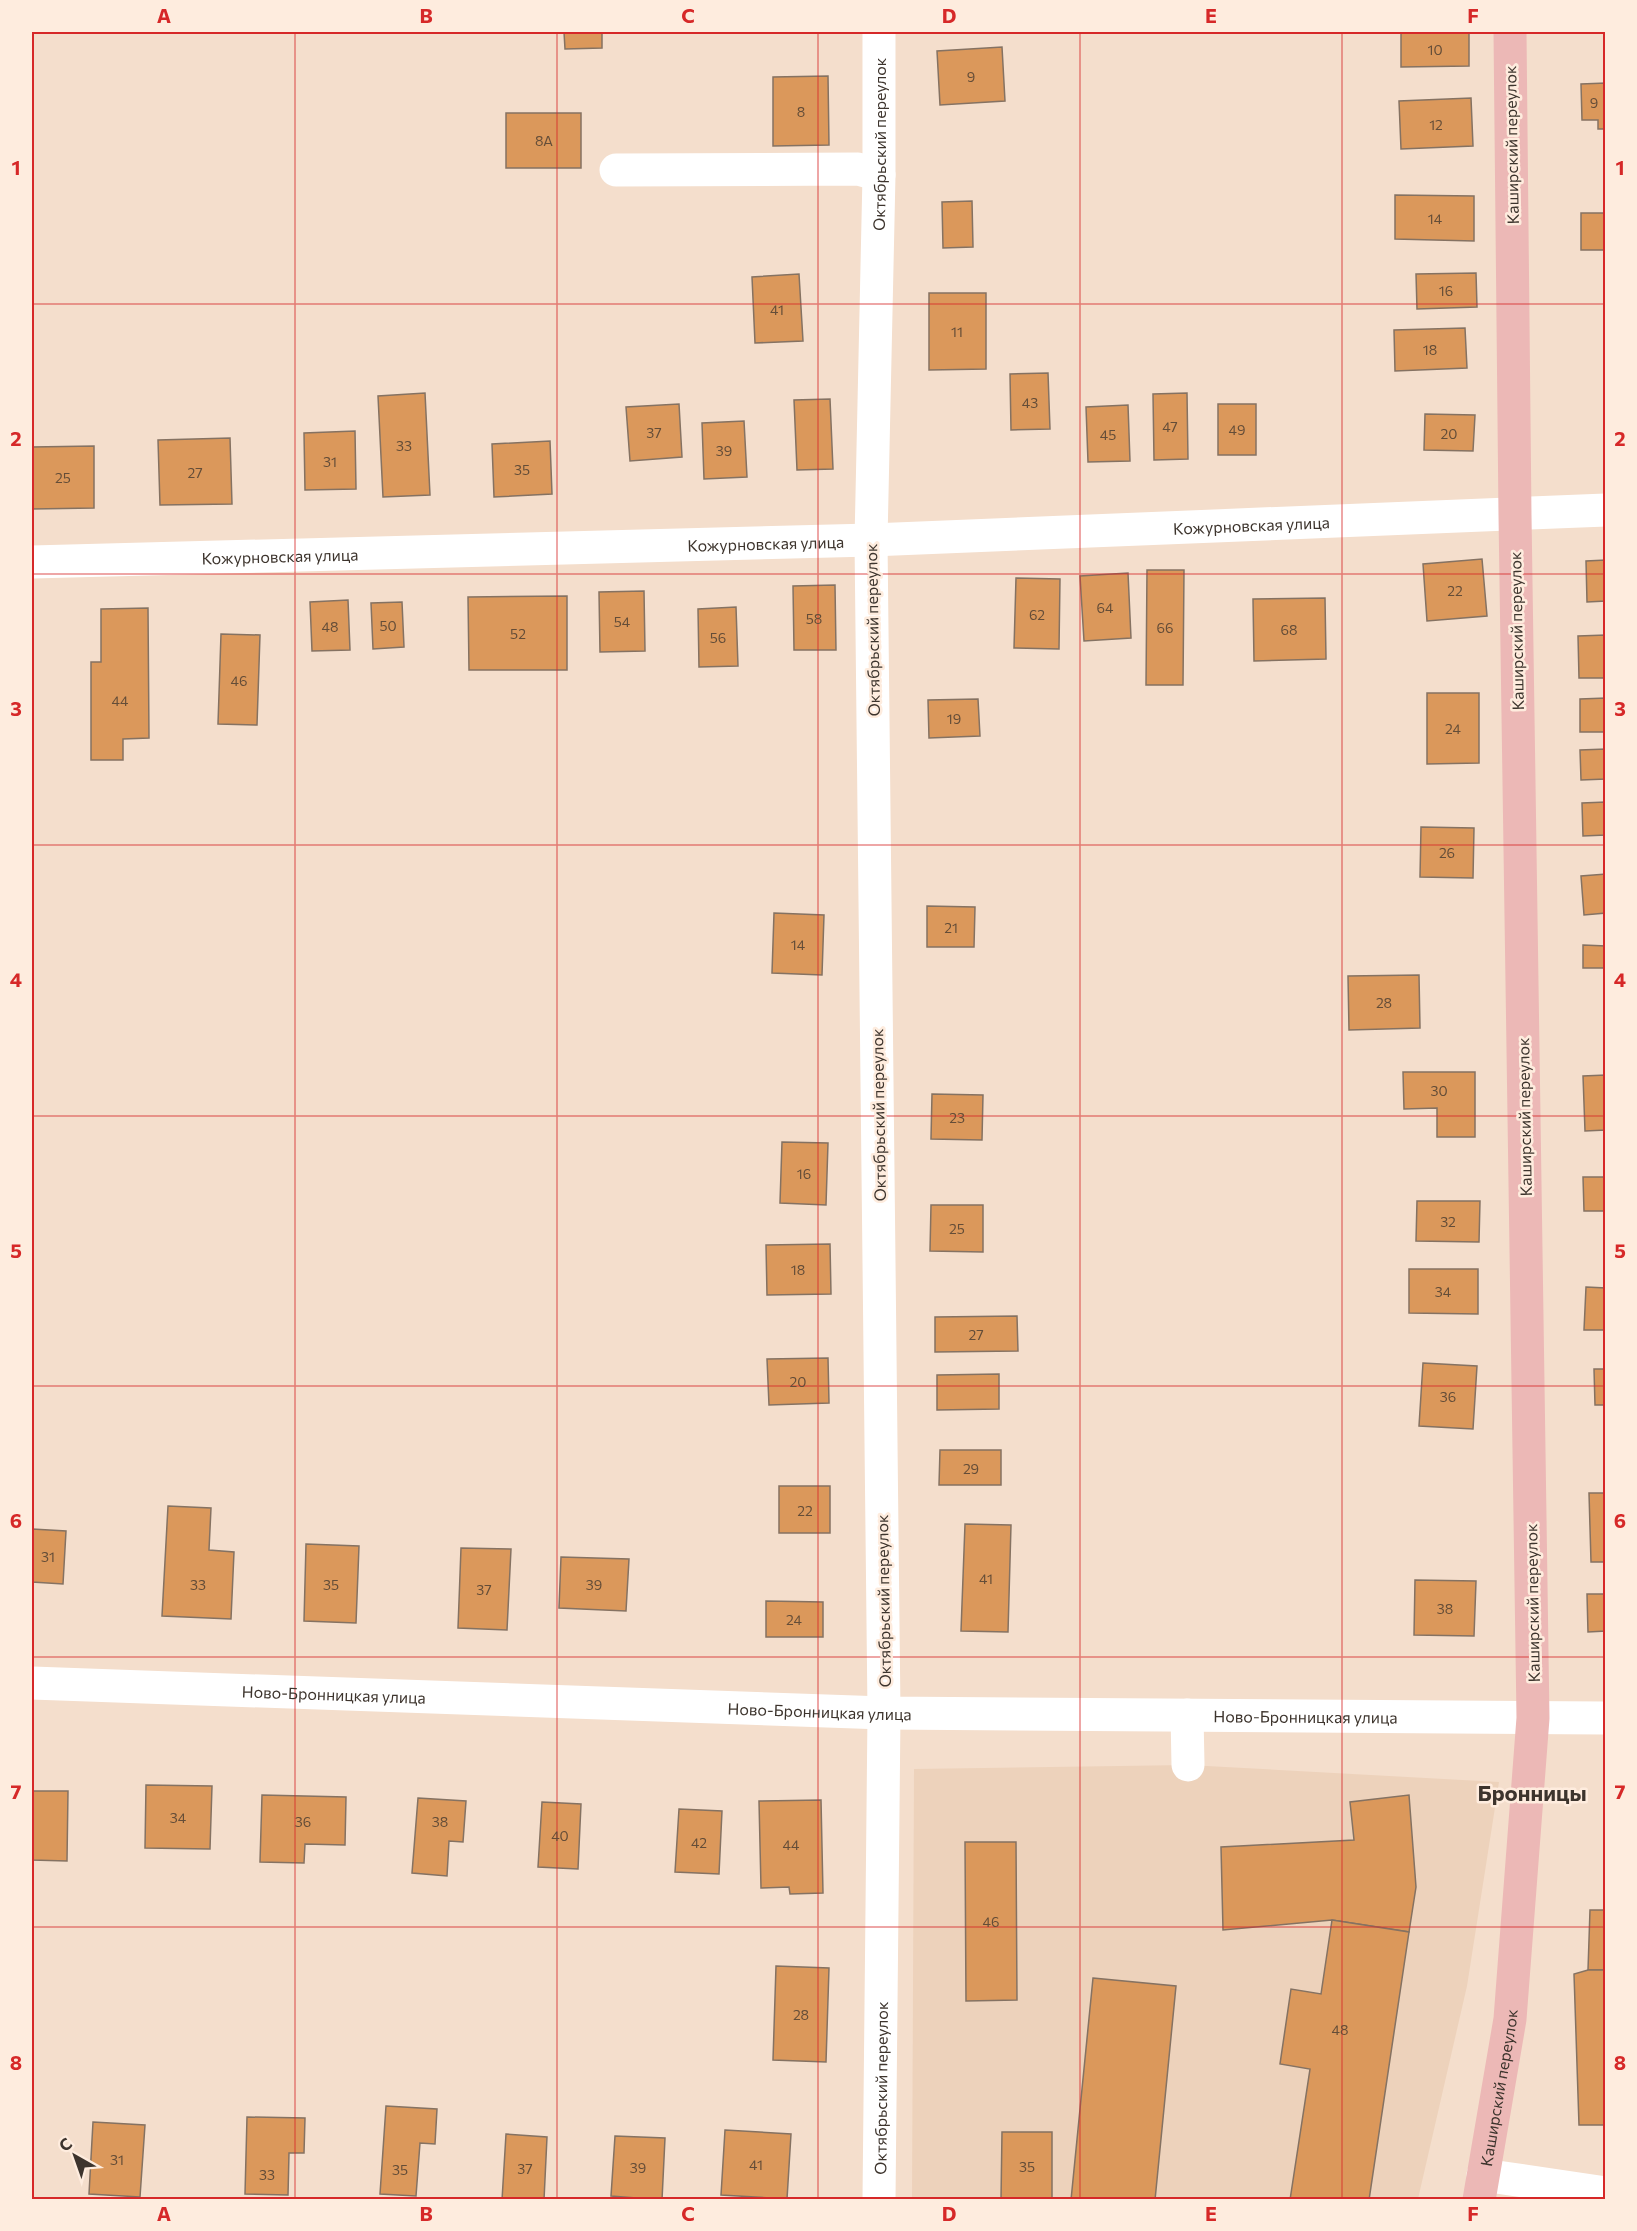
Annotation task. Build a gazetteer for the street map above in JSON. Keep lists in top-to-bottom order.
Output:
{
  "streets": {
    "main road": ["Каширский переулок"],
    "street": ["Октябрьский переулок", "Кожурновская улица", "Ново-Бронницкая улица"]
  },
  "crossings": [
    ["Октябрьский переулок", "Кожурновская улица"],
    ["Октябрьский переулок", "Ново-Бронницкая улица"],
    ["Каширский переулок", "Кожурновская улица"],
    ["Каширский переулок", "Ново-Бронницкая улица"]
  ],
  "districts": ["Бронницы"],
  "house_numbers": [
    "10",
    "9",
    "9",
    "8",
    "12",
    "8А",
    "14",
    "16",
    "41",
    "11",
    "18",
    "43",
    "47",
    "49",
    "37",
    "20",
    "45",
    "33",
    "39",
    "31",
    "35",
    "27",
    "25",
    "22",
    "64",
    "62",
    "58",
    "54",
    "50",
    "48",
    "66",
    "68",
    "52",
    "56",
    "46",
    "44",
    "19",
    "24",
    "26",
    "21",
    "14",
    "28",
    "30",
    "23",
    "16",
    "32",
    "25",
    "18",
    "34",
    "27",
    "20",
    "36",
    "29",
    "22",
    "31",
    "41",
    "33",
    "35",
    "39",
    "37",
    "38",
    "24",
    "34",
    "36",
    "38",
    "40",
    "42",
    "44",
    "46",
    "28",
    "48",
    "31",
    "41",
    "35",
    "39",
    "37",
    "35",
    "33"
  ],
  "north": "top left",
  "grid": {
    "columns": [
      "A",
      "B",
      "C",
      "D",
      "E",
      "F"
    ],
    "rows": [
      "1",
      "2",
      "3",
      "4",
      "5",
      "6",
      "7",
      "8"
    ]
  }
}
